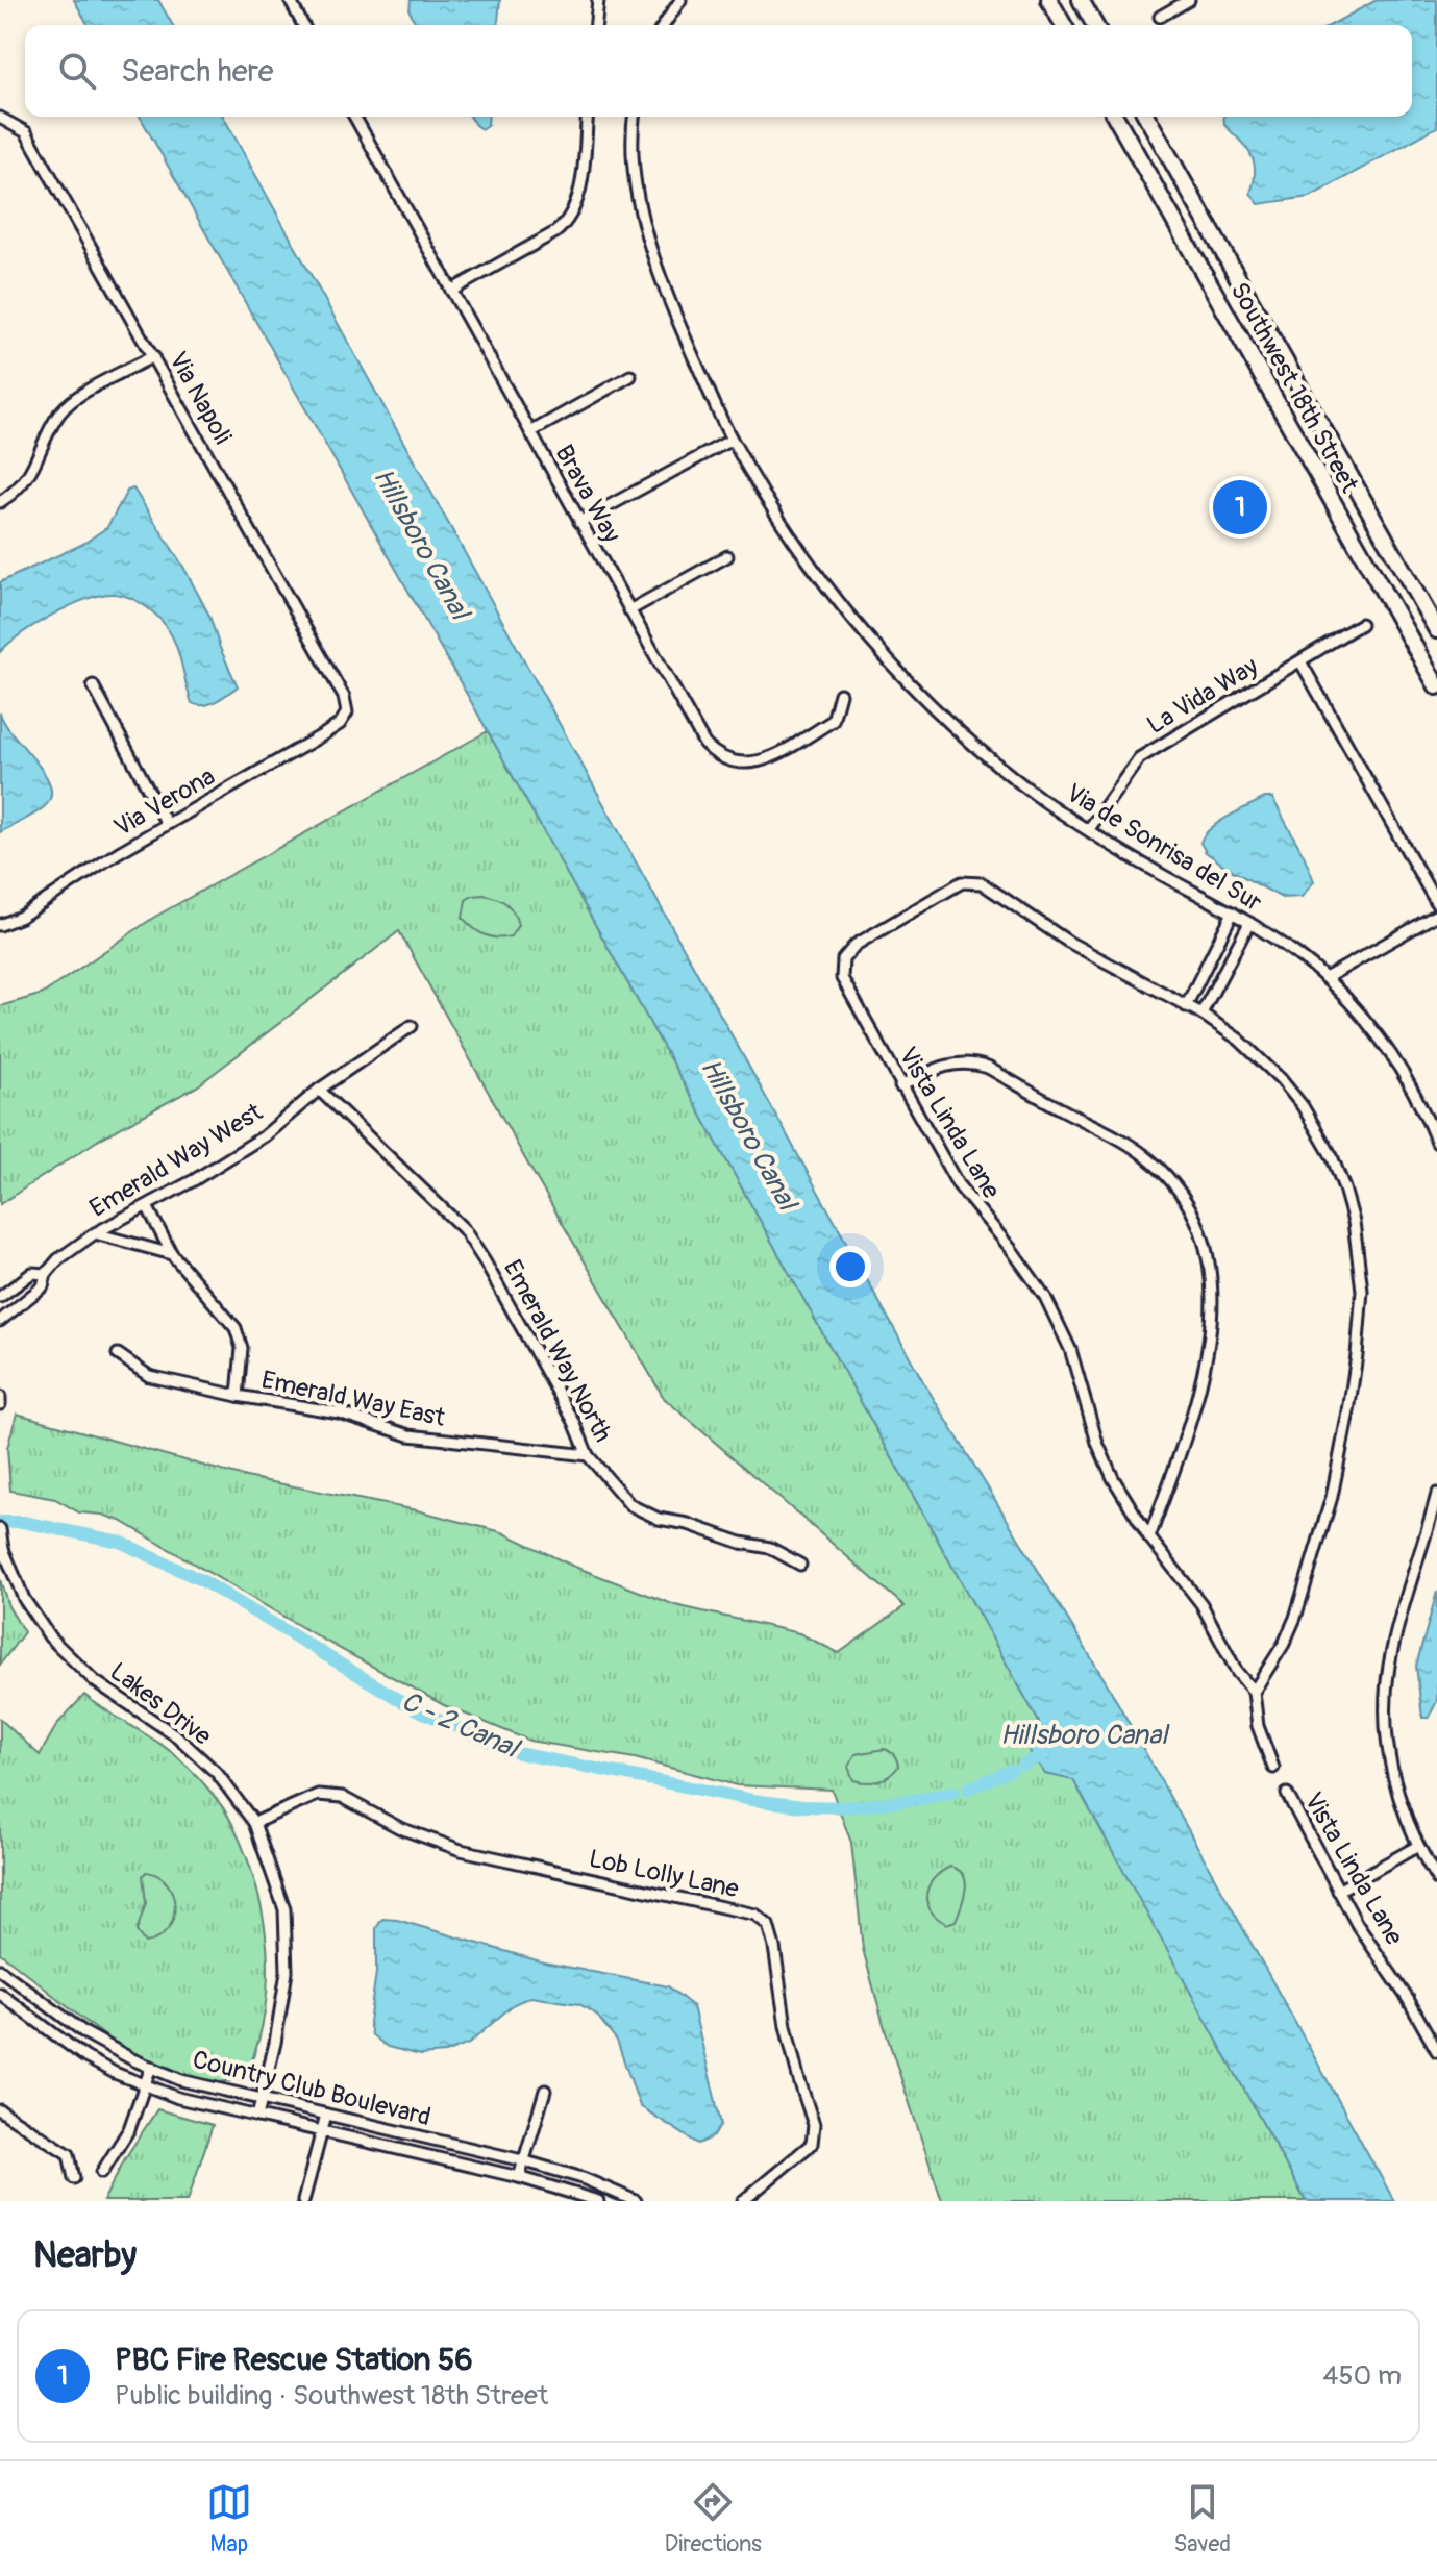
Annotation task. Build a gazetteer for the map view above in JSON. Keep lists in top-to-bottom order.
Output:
{
  "streets": {
    "main road": ["Southwest 18th Street"],
    "street": [
      "Via Napoli",
      "Brava Way",
      "La Vida Way",
      "Via Verona",
      "Via de Sonrisa del Sur",
      "Vista Linda Lane",
      "Emerald Way West",
      "Emerald Way North",
      "Emerald Way East",
      "Lakes Drive",
      "Lob Lolly Lane",
      "Country Club Boulevard"
    ]
  },
  "crossings": [
    ["Via Napoli", "Via Verona"],
    ["La Vida Way", "Via de Sonrisa del Sur"],
    ["Emerald Way West", "Emerald Way North"],
    ["Emerald Way North", "Emerald Way East"],
    ["Lakes Drive", "Lob Lolly Lane"],
    ["Lakes Drive", "Country Club Boulevard"]
  ],
  "water": ["Hillsboro Canal", "C - 2 Canal"],
  "page": {
    "search": "Search here",
    "pins": "1",
    "heading": "Nearby",
    "list": [
      {
        "mark": "1",
        "name": "PBC Fire Rescue Station 56",
        "note": "Public building · Southwest 18th Street",
        "value": "450 m"
      }
    ],
    "nav": ["Map", "Directions", "Saved"]
  }
}
